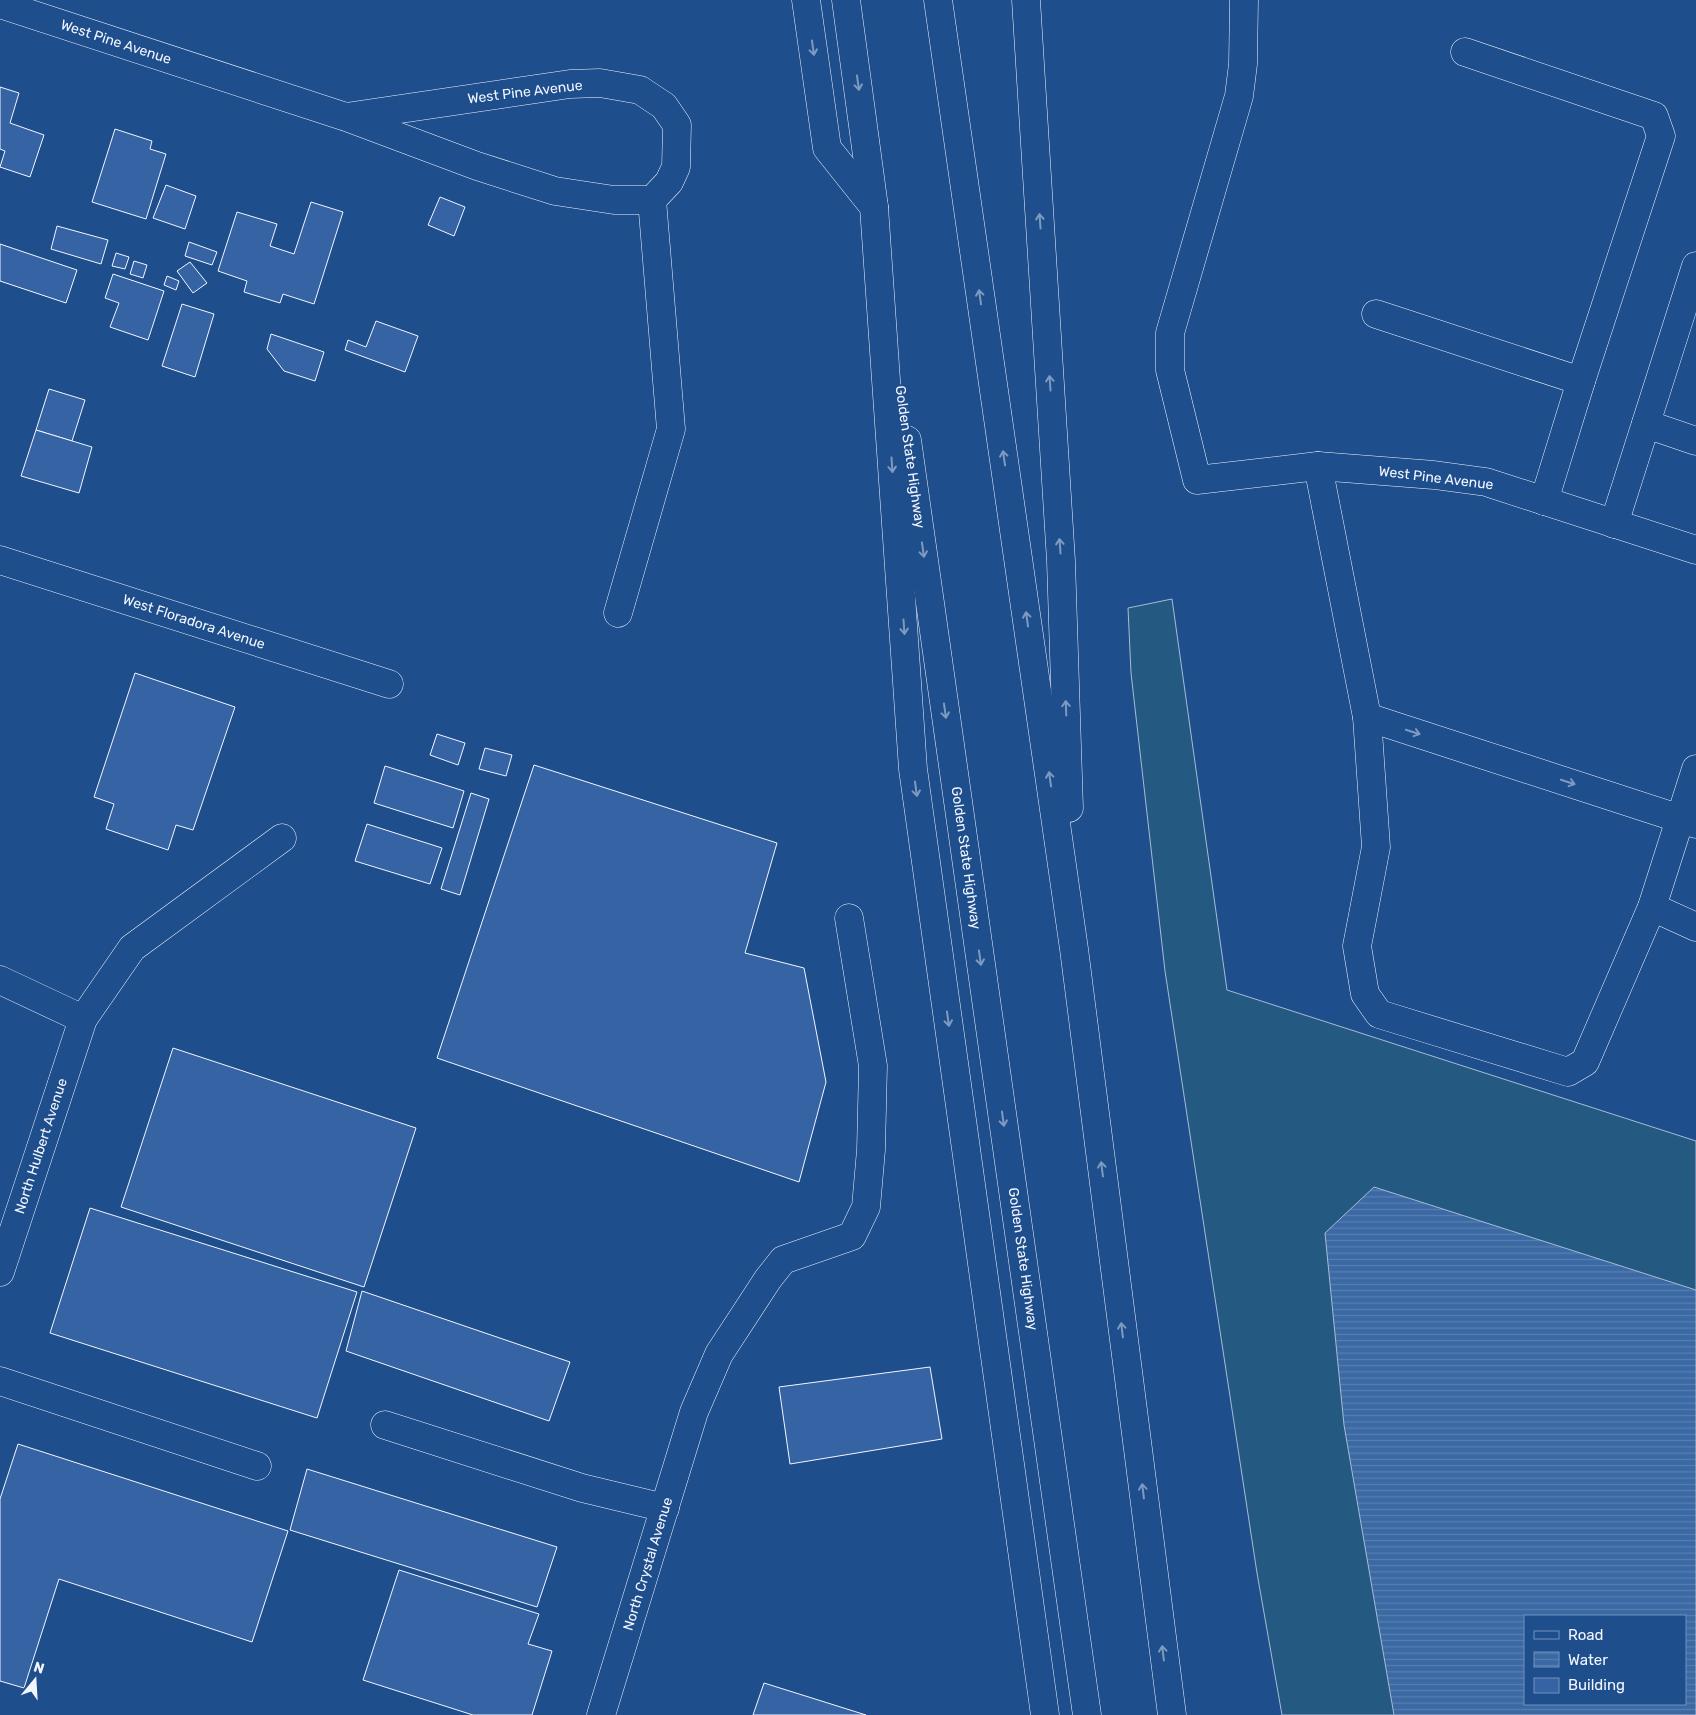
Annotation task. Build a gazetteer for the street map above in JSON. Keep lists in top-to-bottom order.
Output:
{
  "streets": {
    "main road": [
      "West Pine Avenue",
      "Golden State Highway",
      "West Floradora Avenue",
      "North Hulbert Avenue",
      "North Crystal Avenue"
    ]
  },
  "legend": ["Road", "Water", "Building"],
  "north": "top"
}
